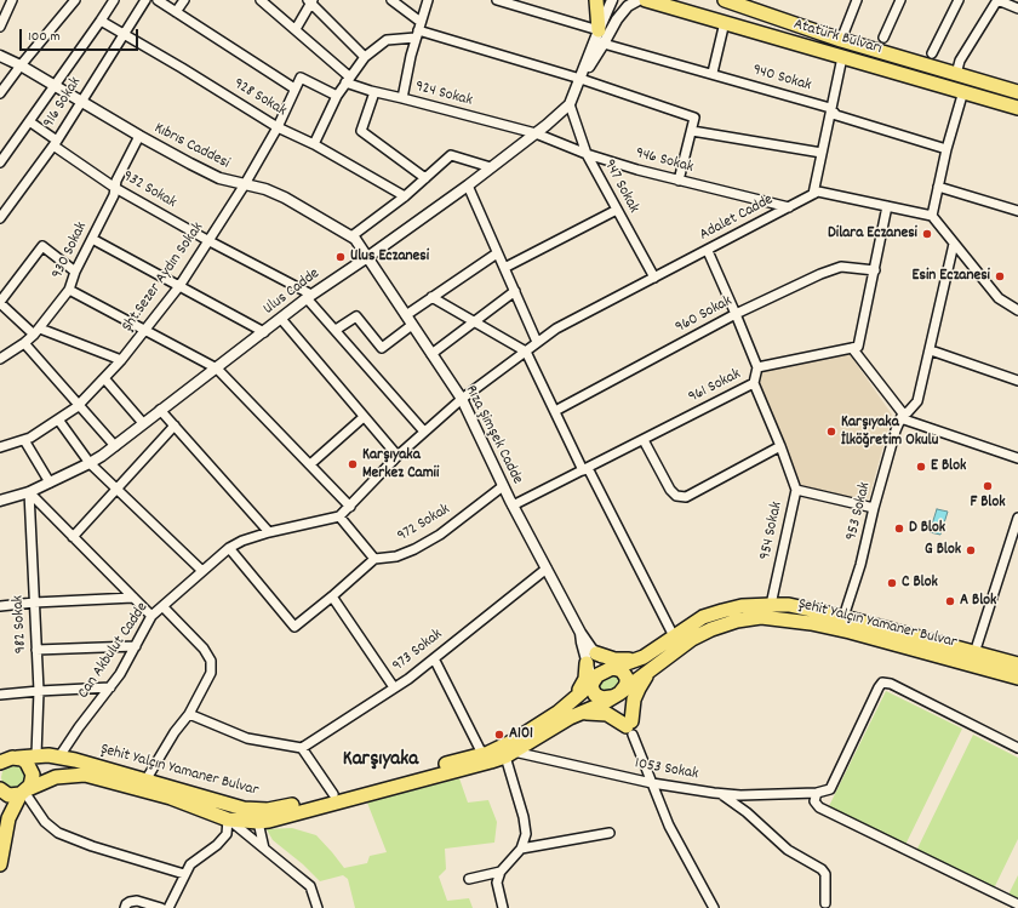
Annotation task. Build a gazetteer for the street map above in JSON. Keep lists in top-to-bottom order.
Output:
{
  "streets": {
    "highway": ["Atatürk Bulvarı", "Şehit Yalçın Yamaner Bulvar"],
    "street": [
      "940 Sokak",
      "924 Sokak",
      "928 Sokak",
      "916 Sokak",
      "Kıbrıs Caddesi",
      "946 Sokak",
      "947 Sokak",
      "932 Sokak",
      "Adalet Cadde",
      "930 Sokak",
      "Şht.Sezer Aydın Sokak",
      "Ulus Cadde",
      "960 Sokak",
      "961 Sokak",
      "Rıza Şimşek Cadde",
      "953 Sokak",
      "972 Sokak",
      "954 Sokak",
      "982 Sokak",
      "Can Akbulut Cadde",
      "973 Sokak",
      "1053 Sokak"
    ]
  },
  "crossings": [
    ["940 Sokak", "Ulus Cadde"],
    ["924 Sokak", "946 Sokak"],
    ["924 Sokak", "Ulus Cadde"],
    ["928 Sokak", "916 Sokak"],
    ["928 Sokak", "Şht.Sezer Aydın Sokak"],
    ["916 Sokak", "Kıbrıs Caddesi"],
    ["916 Sokak", "932 Sokak"],
    ["Kıbrıs Caddesi", "930 Sokak"],
    ["Kıbrıs Caddesi", "Şht.Sezer Aydın Sokak"],
    ["Kıbrıs Caddesi", "Ulus Cadde"],
    ["Kıbrıs Caddesi", "Rıza Şimşek Cadde"],
    ["946 Sokak", "947 Sokak"],
    ["946 Sokak", "Adalet Cadde"],
    ["946 Sokak", "Ulus Cadde"],
    ["947 Sokak", "Adalet Cadde"],
    ["947 Sokak", "Ulus Cadde"],
    ["932 Sokak", "930 Sokak"],
    ["932 Sokak", "Şht.Sezer Aydın Sokak"],
    ["932 Sokak", "Ulus Cadde"],
    ["932 Sokak", "Can Akbulut Cadde"],
    ["Adalet Cadde", "Rıza Şimşek Cadde"],
    ["Adalet Cadde", "Can Akbulut Cadde"],
    ["Ulus Cadde", "Rıza Şimşek Cadde"],
    ["Ulus Cadde", "982 Sokak"],
    ["961 Sokak", "Rıza Şimşek Cadde"],
    ["961 Sokak", "954 Sokak"],
    ["Rıza Şimşek Cadde", "972 Sokak"],
    ["Rıza Şimşek Cadde", "Şehit Yalçın Yamaner Bulvar"],
    ["Rıza Şimşek Cadde", "Can Akbulut Cadde"],
    ["Rıza Şimşek Cadde", "973 Sokak"],
    ["953 Sokak", "Şehit Yalçın Yamaner Bulvar"],
    ["954 Sokak", "Şehit Yalçın Yamaner Bulvar"],
    ["982 Sokak", "Şehit Yalçın Yamaner Bulvar"],
    ["Şehit Yalçın Yamaner Bulvar", "Can Akbulut Cadde"],
    ["Şehit Yalçın Yamaner Bulvar", "1053 Sokak"]
  ],
  "districts": ["Karşıyaka"],
  "places": [
    "Dilara Eczanesi",
    "Ulus Eczanesi",
    "Esin Eczanesi",
    "Karşıyaka İlköğretim Okulu",
    "Karşıyaka Merkez Camii",
    "E Blok",
    "F Blok",
    "D Blok",
    "G Blok",
    "C Blok",
    "A Blok",
    "A101"
  ],
  "scale_bar": "100 m"
}
